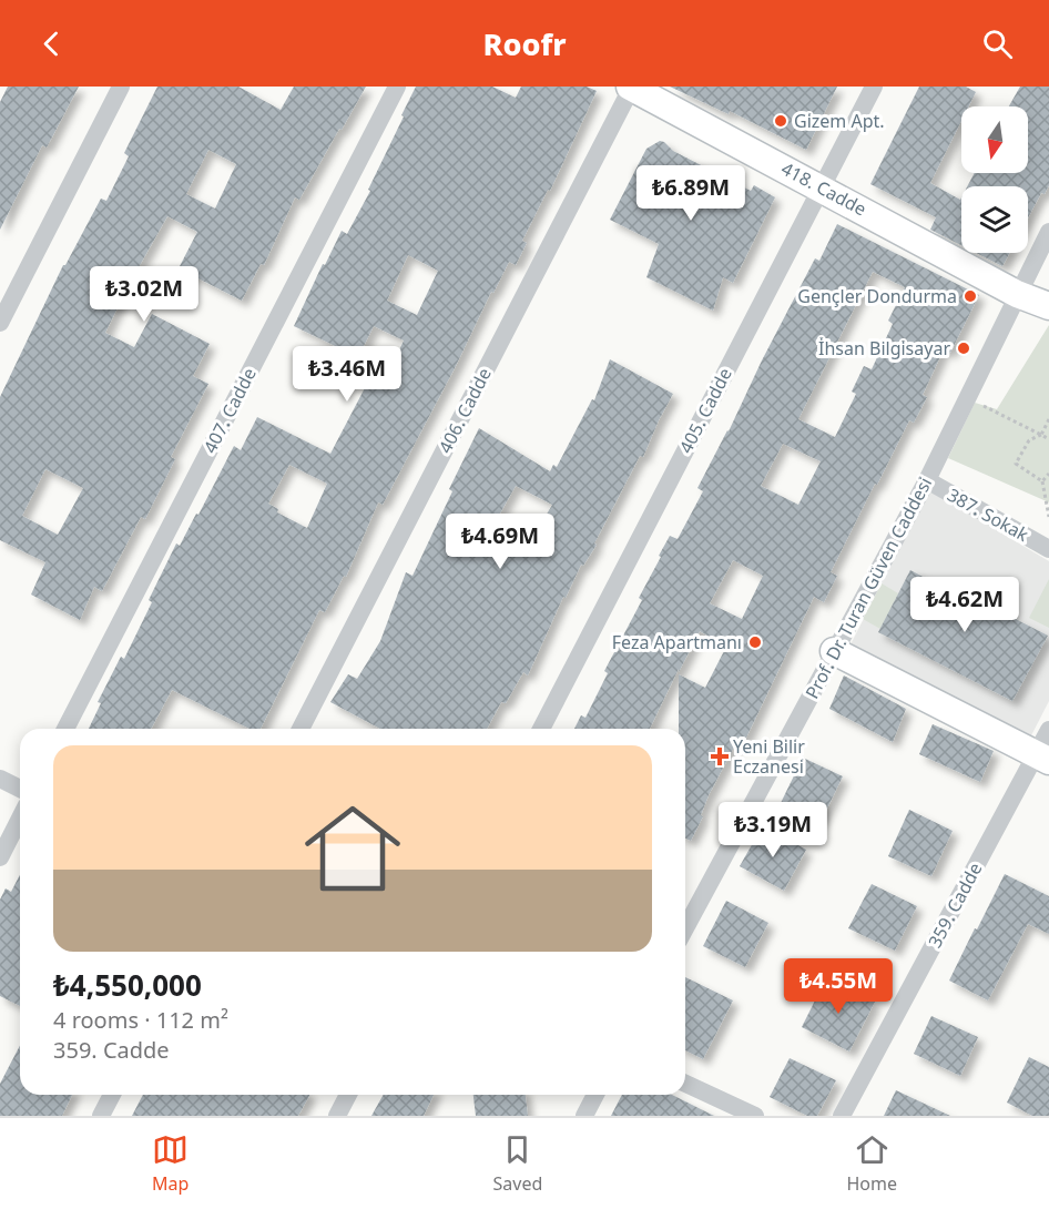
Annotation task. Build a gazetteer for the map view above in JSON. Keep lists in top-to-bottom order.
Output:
{
  "streets": {
    "street": [
      "418. Cadde",
      "407. Cadde",
      "406. Cadde",
      "405. Cadde",
      "387. Sokak",
      "Prof. Dr. Turan Güven Caddesi",
      "359. Cadde"
    ]
  },
  "crossings": [
    ["418. Cadde", "406. Cadde"],
    ["418. Cadde", "405. Cadde"],
    ["418. Cadde", "Prof. Dr. Turan Güven Caddesi"],
    ["387. Sokak", "Prof. Dr. Turan Güven Caddesi"]
  ],
  "places": {
    "other": [
      "Gizem Apt.",
      "Gençler Dondurma",
      "İhsan Bilgisayar",
      "Feza Apartmanı"
    ],
    "health": ["Yeni Bilir Eczanesi"]
  },
  "north": "bottom",
  "page": {
    "header": "Roofr",
    "price": [
      "₺6.89M",
      "₺3.02M",
      "₺3.46M",
      "₺4.69M",
      "₺4.62M",
      "₺3.19M",
      "₺4.55M"
    ],
    "list": [
      {
        "name": "₺4,550,000",
        "note": "4 rooms · 112 m² · 359. Cadde"
      }
    ],
    "tabs": ["Map", "Saved", "Home"]
  }
}
